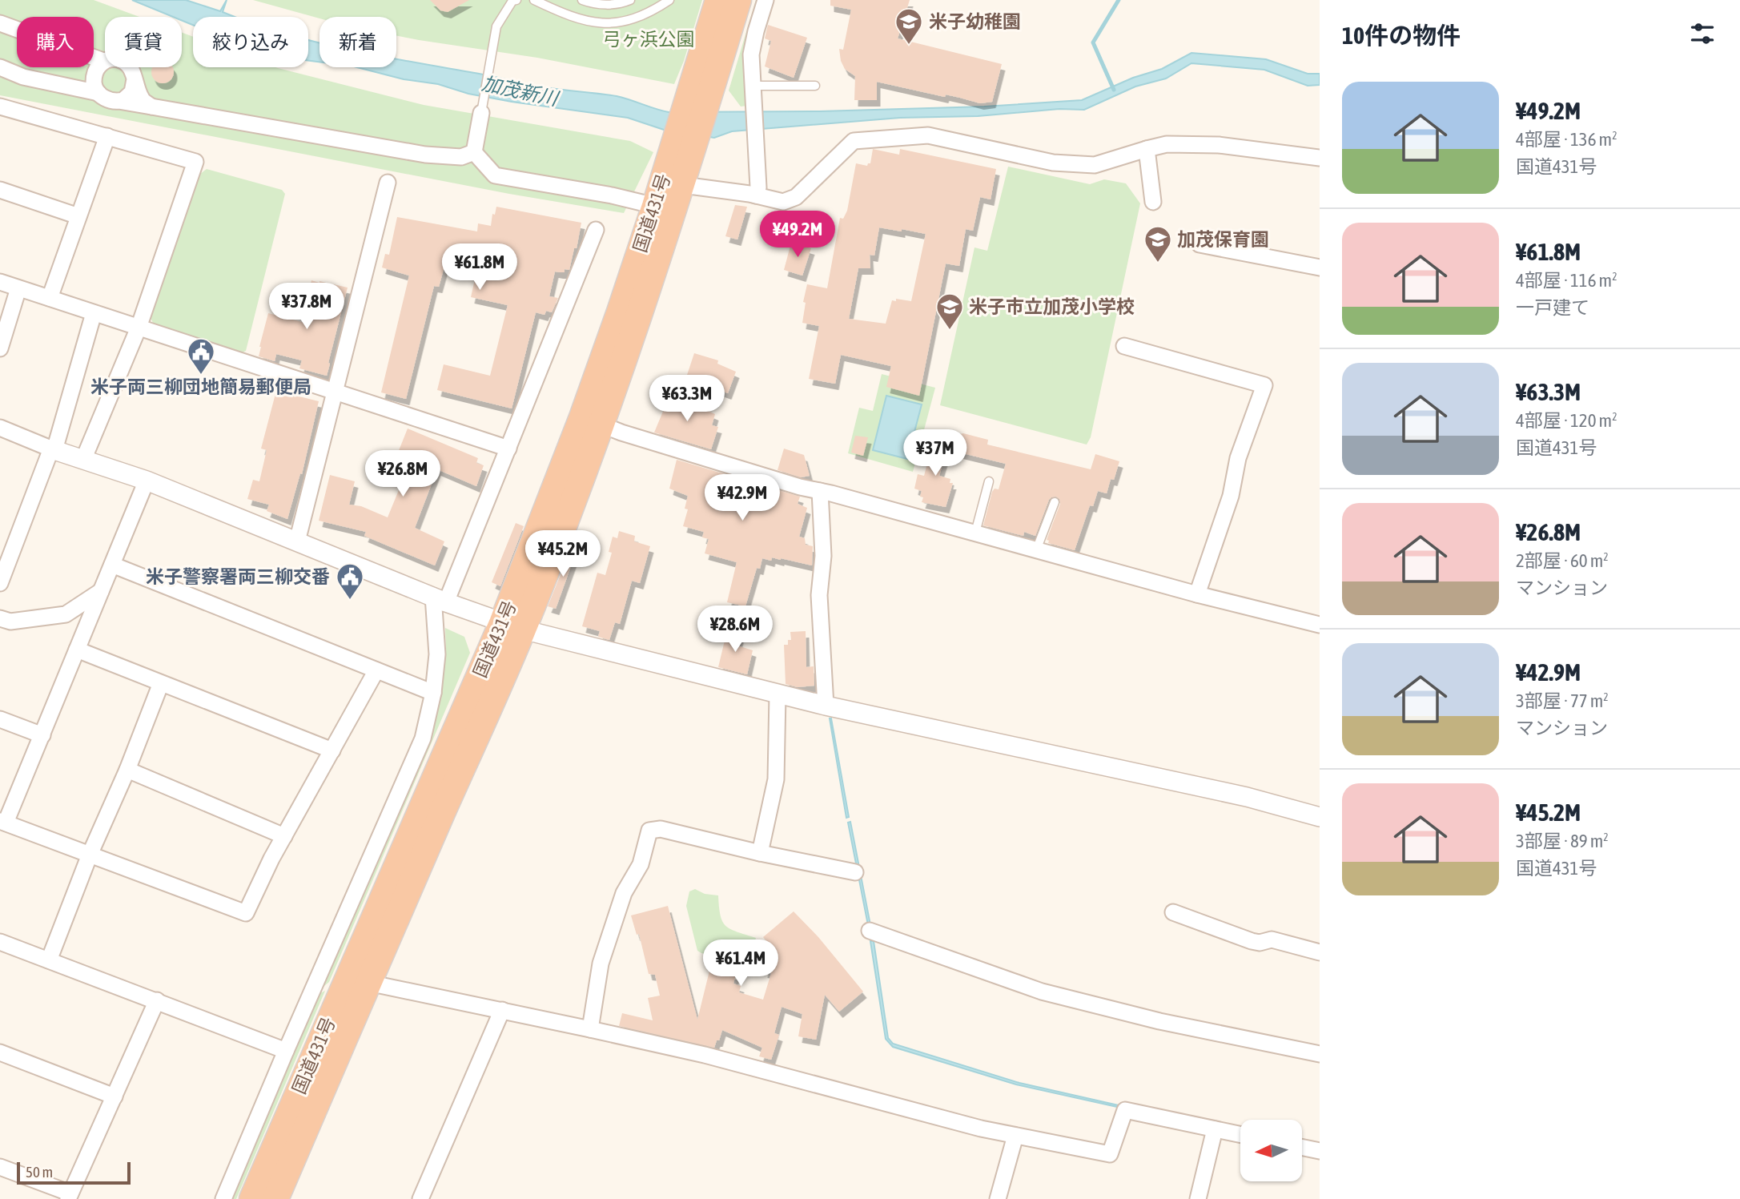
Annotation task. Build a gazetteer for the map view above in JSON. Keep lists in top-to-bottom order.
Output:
{
  "streets": {
    "highway": ["国道431号"]
  },
  "water": ["加茂新川"],
  "parks": ["弓ヶ浜公園"],
  "places": {
    "school or university": ["米子幼稚園", "加茂保育園", "米子市立加茂小学校"],
    "public building": ["米子両三柳団地簡易郵便局", "米子警察署両三柳交番"]
  },
  "scale_bar": "50 m",
  "north": "left",
  "page": {
    "heading": "10件の物件",
    "chip": [
      "購入",
      "賃貸",
      "絞り込み",
      "新着"
    ],
    "list": [
      {
        "name": "¥49.2M",
        "note": "4部屋 · 136 m² · 国道431号"
      },
      {
        "name": "¥61.8M",
        "note": "4部屋 · 116 m² · 一戸建て"
      },
      {
        "name": "¥63.3M",
        "note": "4部屋 · 120 m² · 国道431号"
      },
      {
        "name": "¥26.8M",
        "note": "2部屋 · 60 m² · マンション"
      },
      {
        "name": "¥42.9M",
        "note": "3部屋 · 77 m² · マンション"
      },
      {
        "name": "¥45.2M",
        "note": "3部屋 · 89 m² · 国道431号"
      }
    ],
    "price": [
      "¥49.2M",
      "¥61.8M",
      "¥37.8M",
      "¥63.3M",
      "¥37M",
      "¥26.8M",
      "¥42.9M",
      "¥45.2M",
      "¥28.6M",
      "¥61.4M"
    ],
    "scale": "50 m"
  }
}
